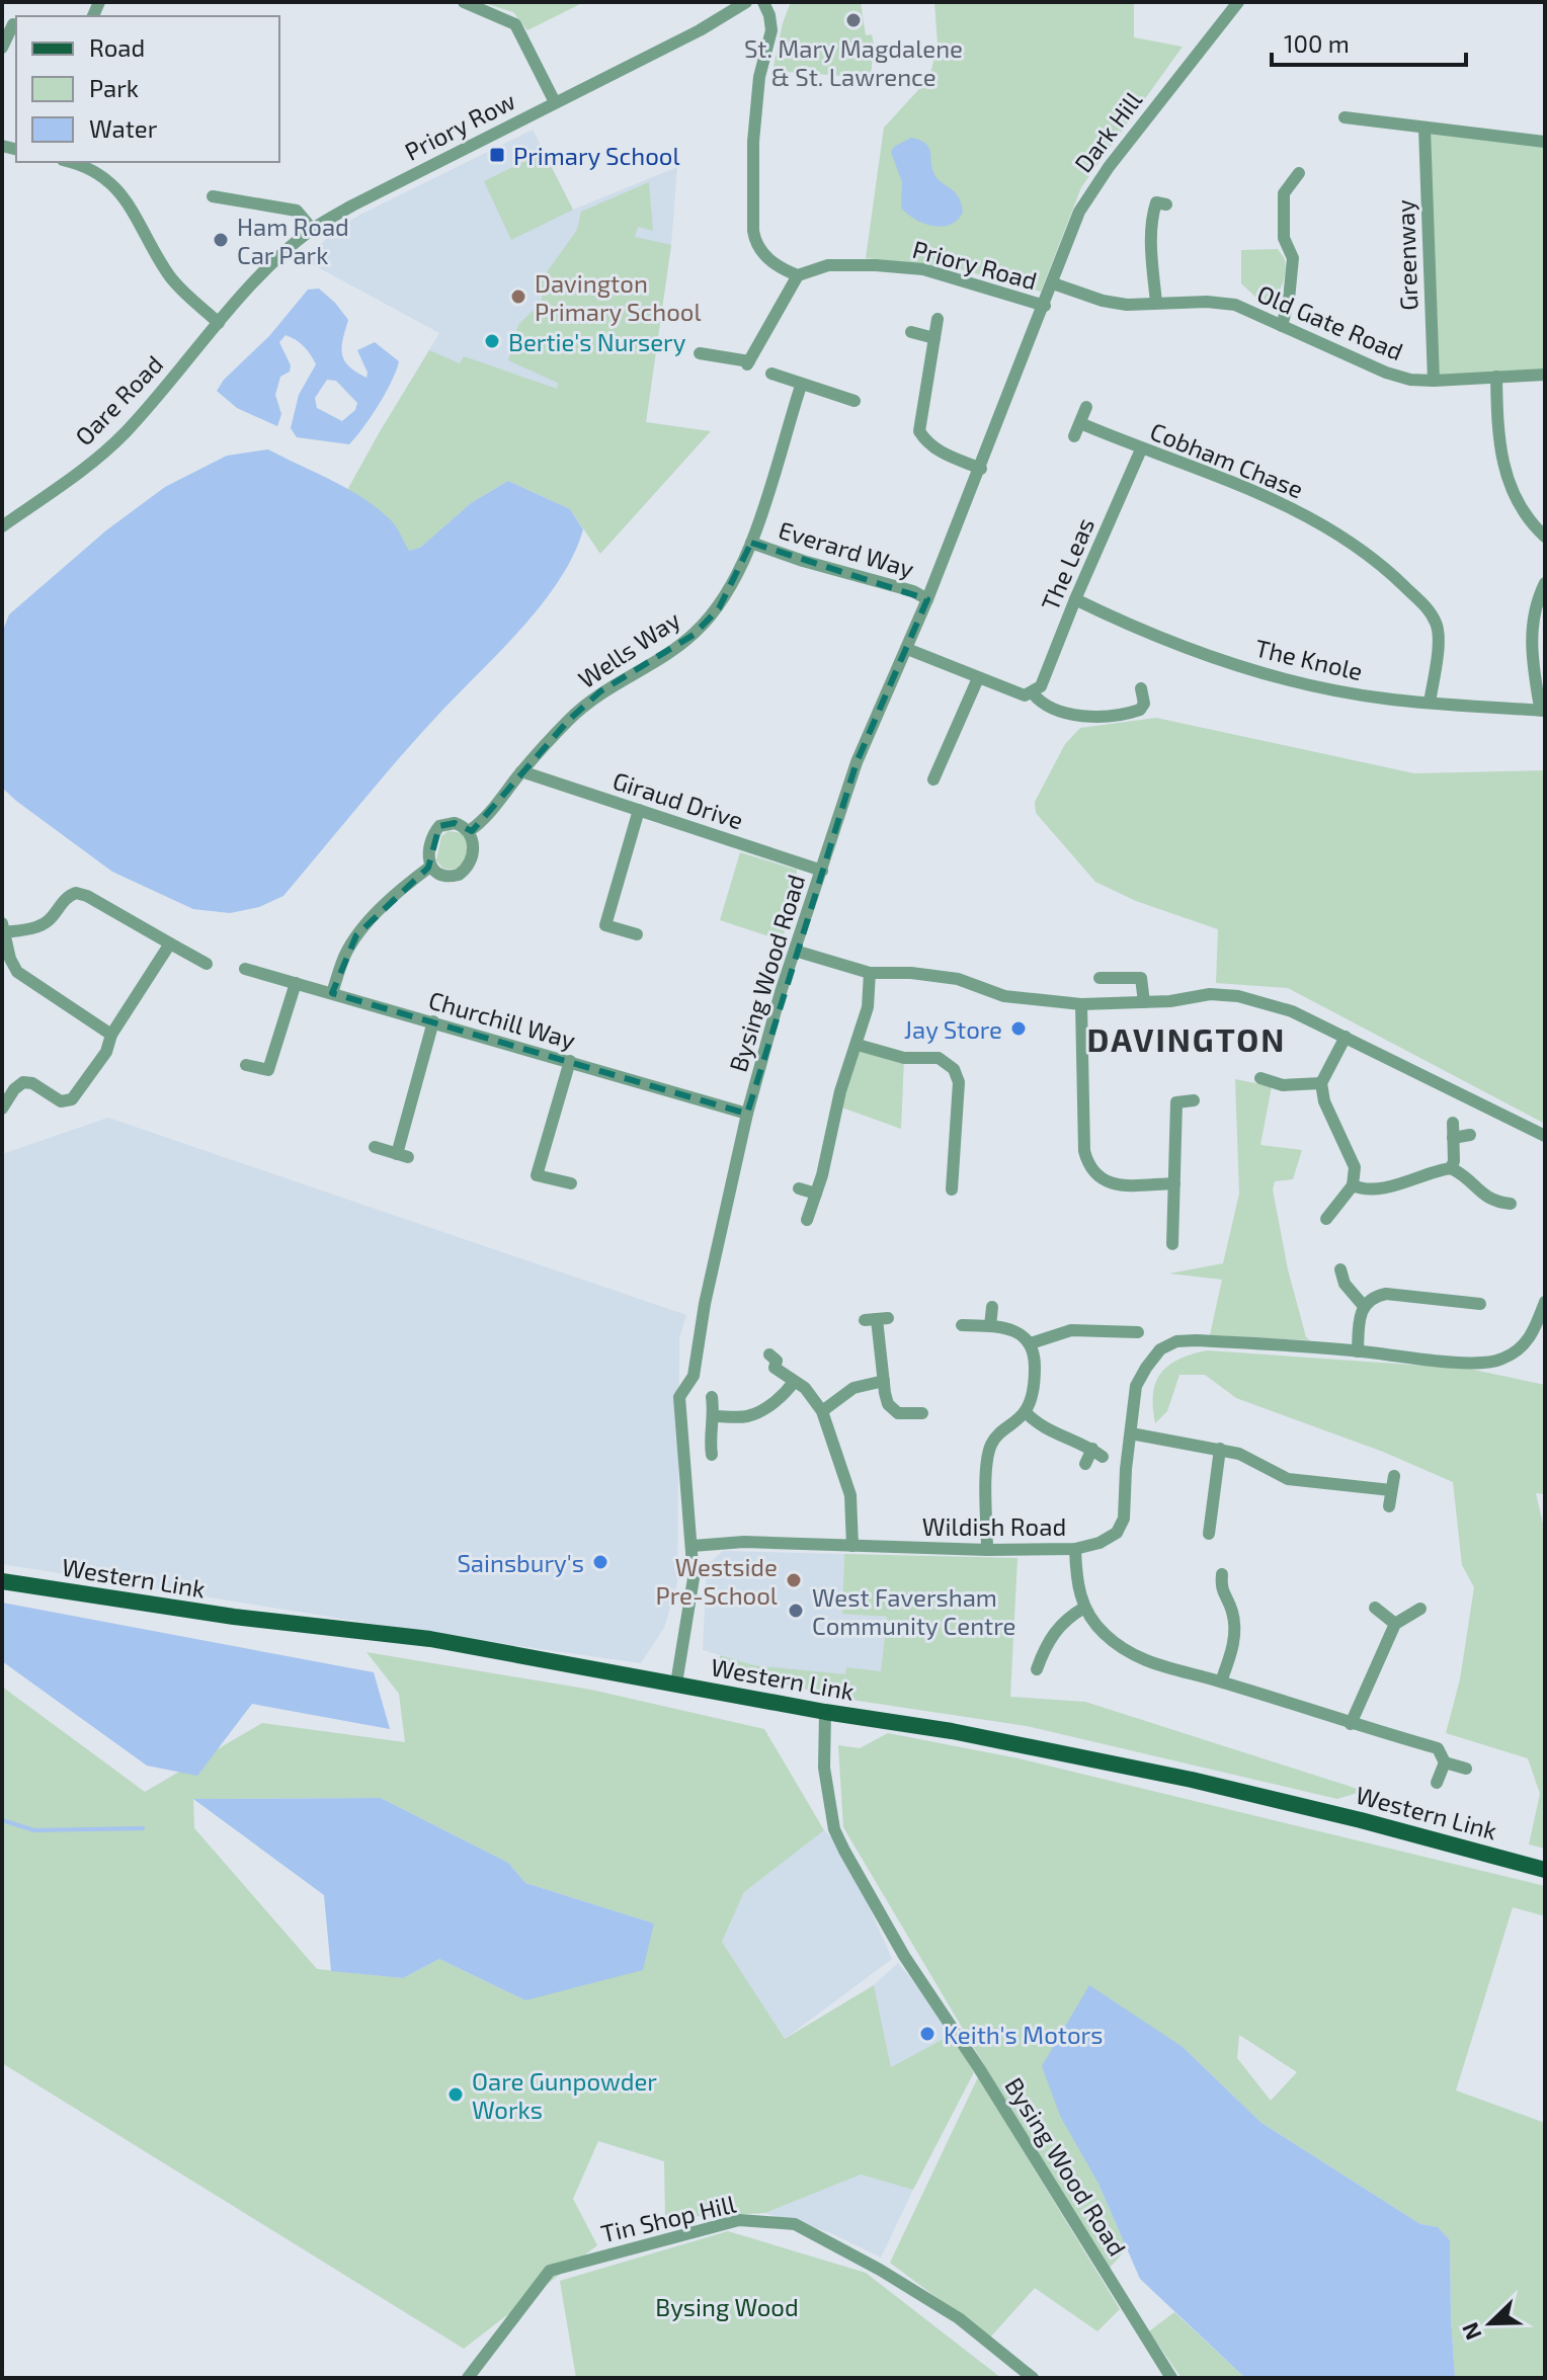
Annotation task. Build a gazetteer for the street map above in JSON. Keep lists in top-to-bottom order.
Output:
{
  "streets": {
    "main road": ["Western Link"],
    "street": [
      "Priory Row",
      "Dark Hill",
      "Greenway",
      "Priory Road",
      "Old Gate Road",
      "Oare Road",
      "Cobham Chase",
      "Everard Way",
      "The Leas",
      "Wells Way",
      "The Knole",
      "Giraud Drive",
      "Bysing Wood Road",
      "Churchill Way",
      "Wildish Road",
      "Tin Shop Hill"
    ]
  },
  "crossings": [
    ["Priory Row", "Oare Road"],
    ["Dark Hill", "Priory Road"],
    ["Dark Hill", "Old Gate Road"],
    ["Dark Hill", "Bysing Wood Road"],
    ["Greenway", "Old Gate Road"],
    ["Priory Road", "Bysing Wood Road"],
    ["Cobham Chase", "The Leas"],
    ["Cobham Chase", "The Knole"],
    ["Everard Way", "Wells Way"],
    ["Everard Way", "Bysing Wood Road"],
    ["The Leas", "The Knole"],
    ["Wells Way", "Giraud Drive"],
    ["Giraud Drive", "Bysing Wood Road"],
    ["Bysing Wood Road", "Churchill Way"],
    ["Bysing Wood Road", "Wildish Road"],
    ["Bysing Wood Road", "Western Link"]
  ],
  "districts": ["DAVINGTON"],
  "parks": ["Bysing Wood"],
  "places": {
    "other": [
      "St. Mary Magdalene & St. Lawrence",
      "Ham Road Car Park",
      "Davington Primary School",
      "Bertie's Nursery",
      "Jay Store",
      "Sainsbury's",
      "Westside Pre-School",
      "West Faversham Community Centre",
      "Keith's Motors",
      "Oare Gunpowder Works"
    ],
    "transit": ["Primary School"]
  },
  "legend": ["Road", "Park", "Water"],
  "scale_bar": "100 m",
  "north": "bottom left"
}
